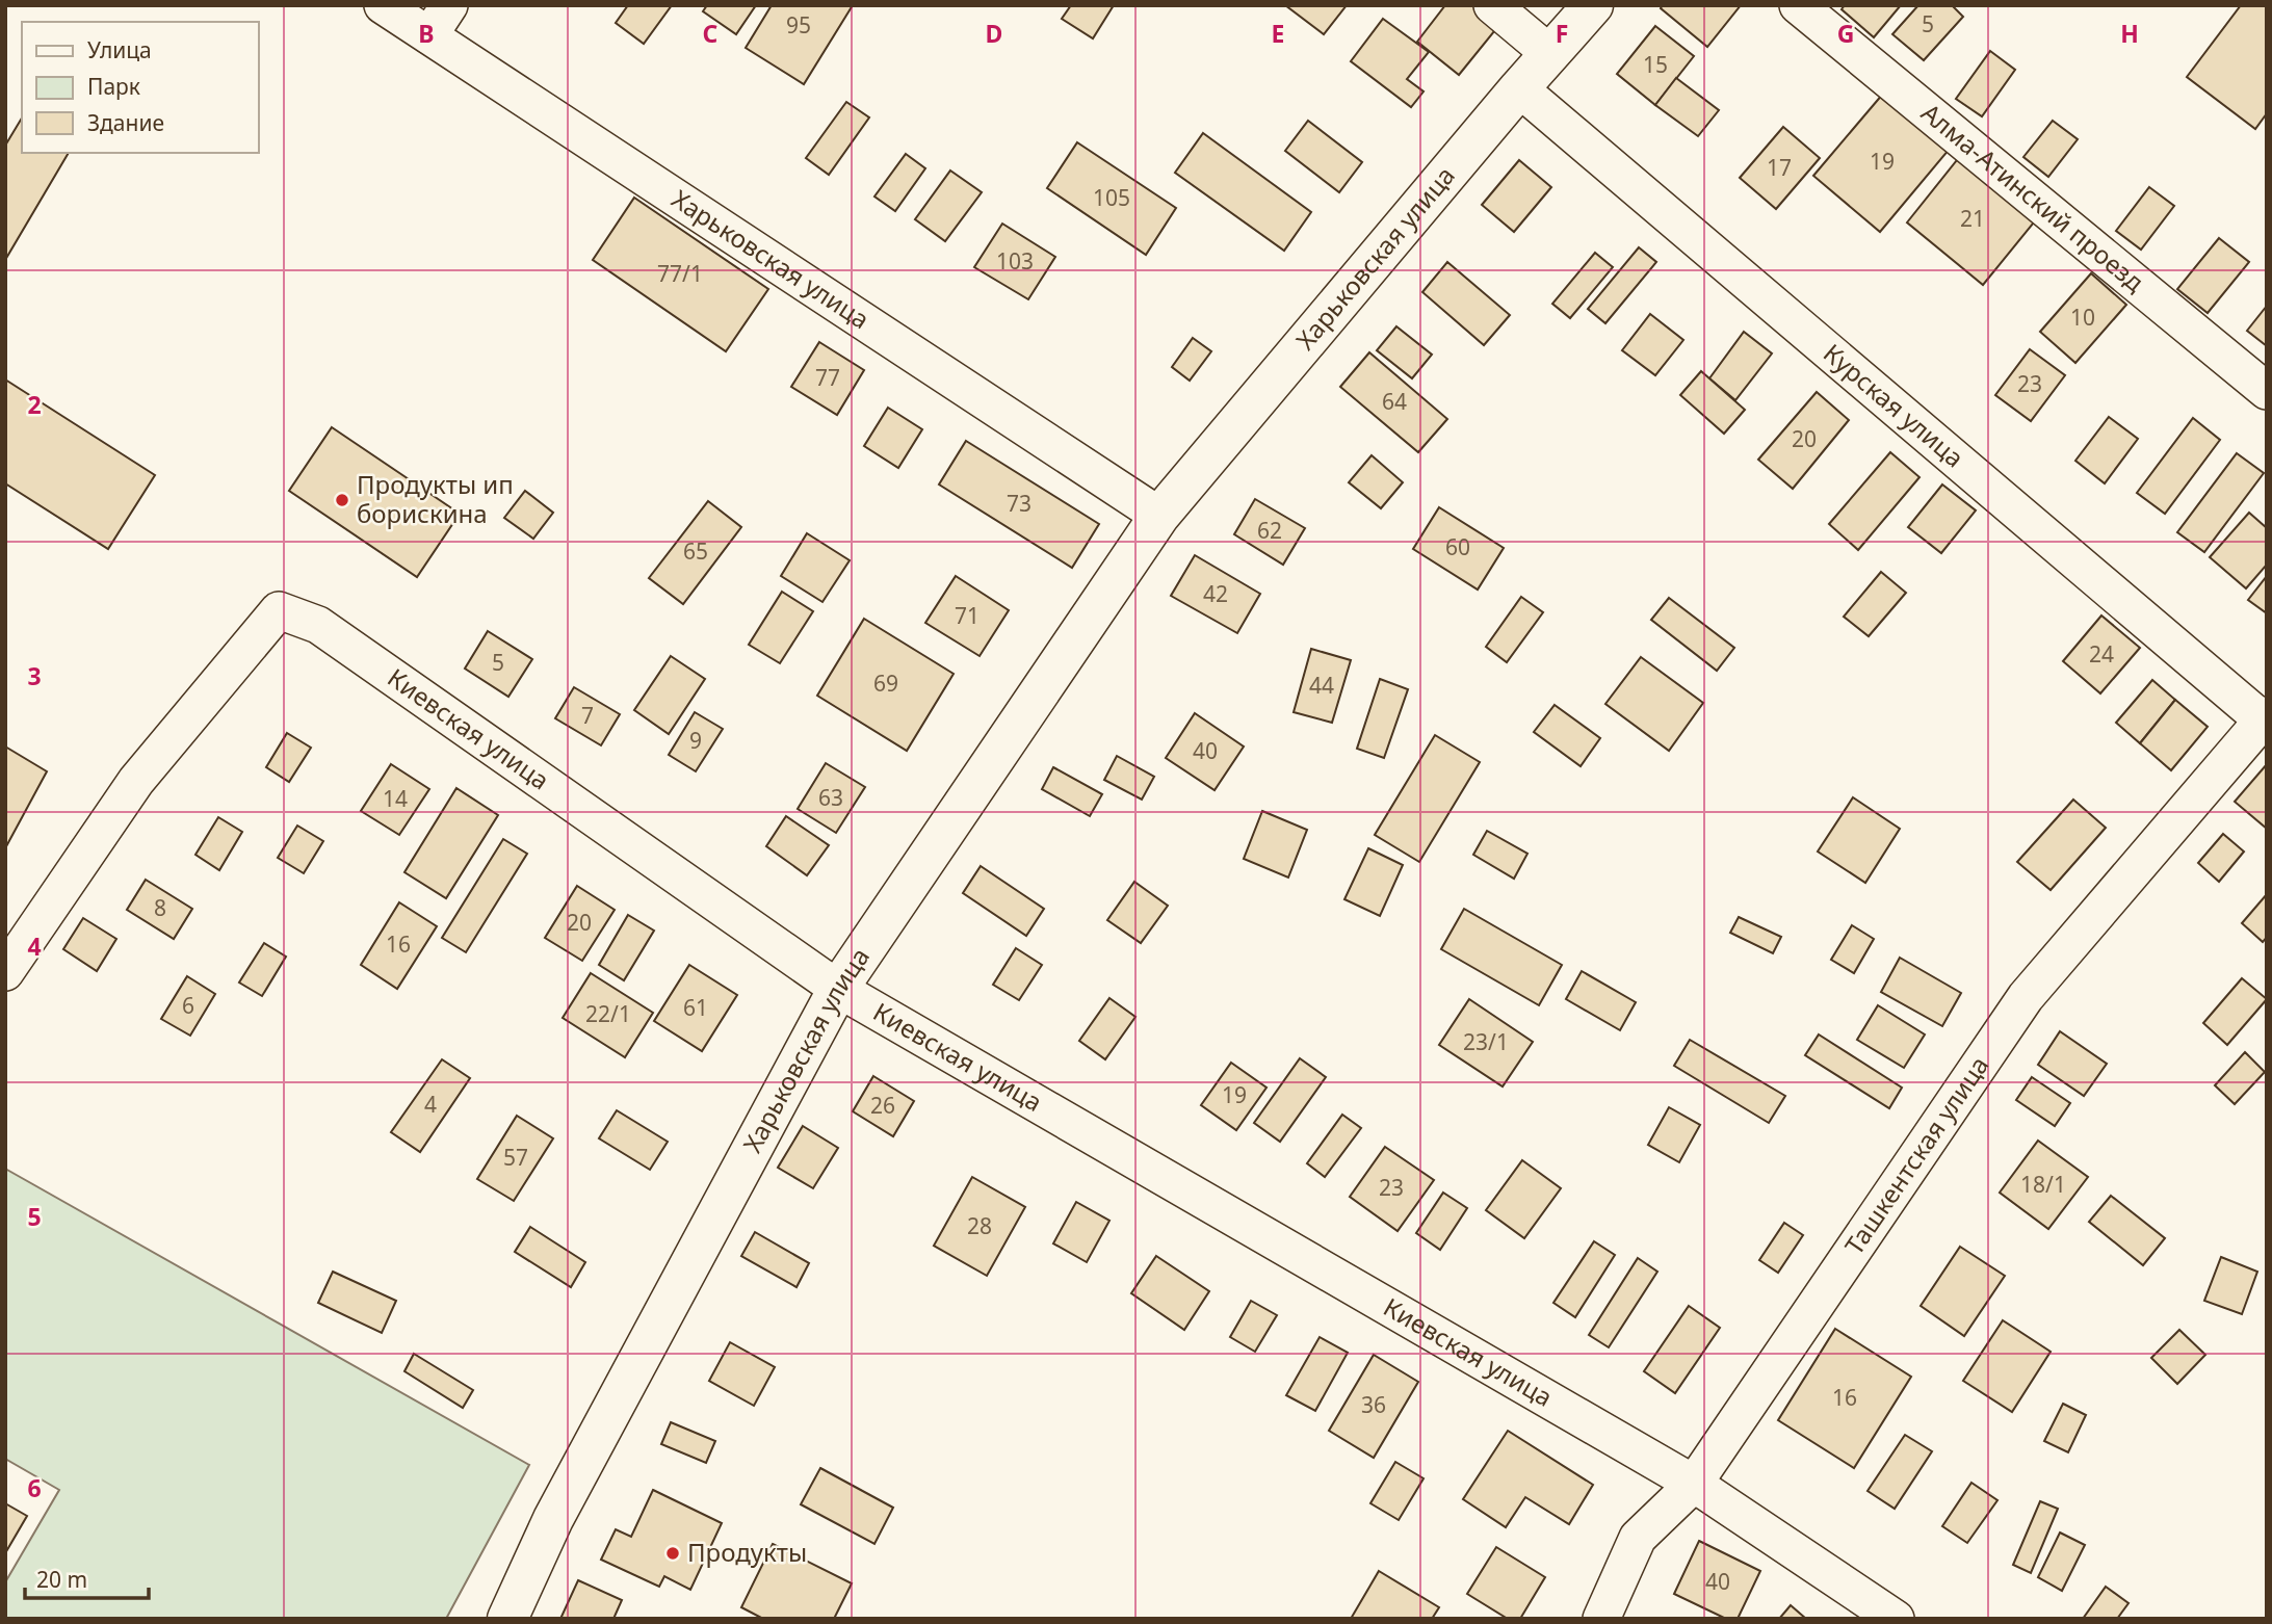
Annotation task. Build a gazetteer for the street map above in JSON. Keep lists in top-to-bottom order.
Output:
{
  "streets": {
    "street": [
      "Алма-Атинский проезд",
      "Харьковская улица",
      "Курская улица",
      "Киевская улица",
      "Ташкентская улица"
    ]
  },
  "crossings": [
    ["Харьковская улица", "Курская улица"],
    ["Харьковская улица", "Киевская улица"],
    ["Курская улица", "Ташкентская улица"],
    ["Киевская улица", "Ташкентская улица"]
  ],
  "places": ["Продукты ип борискина", "Продукты"],
  "house_numbers": [
    "5",
    "95",
    "15",
    "19",
    "17",
    "105",
    "21",
    "103",
    "77/1",
    "10",
    "77",
    "23",
    "64",
    "20",
    "73",
    "62",
    "60",
    "65",
    "42",
    "71",
    "24",
    "5",
    "69",
    "44",
    "7",
    "9",
    "40",
    "63",
    "14",
    "8",
    "20",
    "16",
    "6",
    "61",
    "22/1",
    "23/1",
    "19",
    "4",
    "26",
    "57",
    "18/1",
    "23",
    "28",
    "16",
    "36",
    "40"
  ],
  "legend": ["Улица", "Парк", "Здание"],
  "scale_bar": "20 m",
  "grid": {
    "columns": [
      "B",
      "C",
      "D",
      "E",
      "F",
      "G",
      "H"
    ],
    "rows": [
      "2",
      "3",
      "4",
      "5",
      "6"
    ]
  }
}
